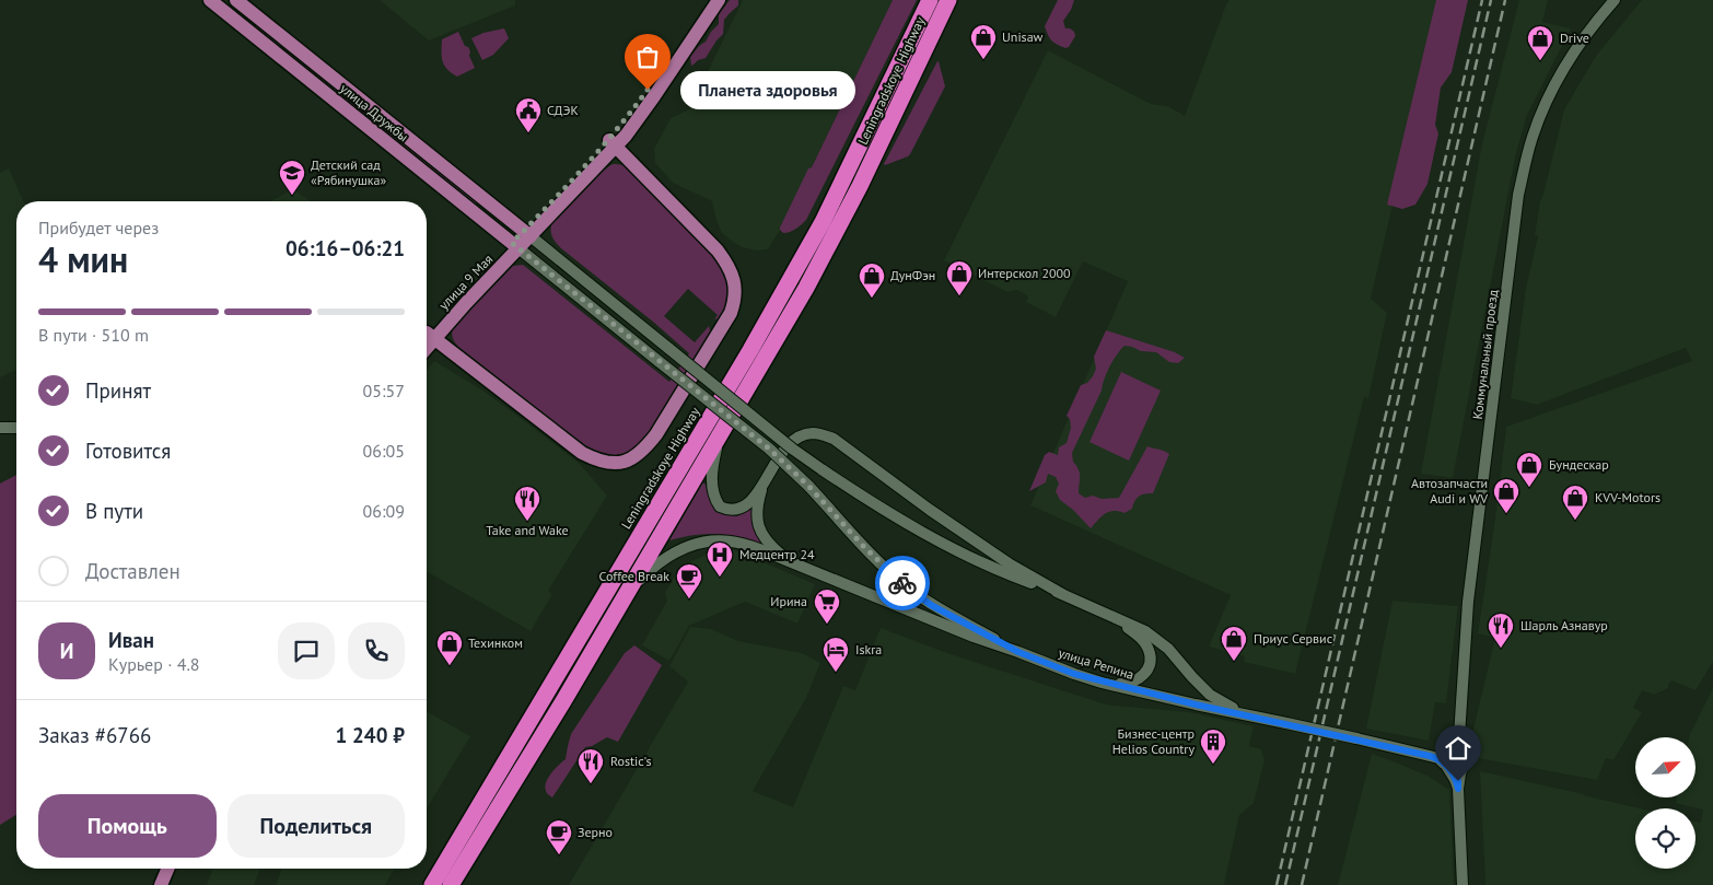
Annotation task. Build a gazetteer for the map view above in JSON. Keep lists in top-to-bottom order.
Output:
{
  "streets": {
    "highway": ["Leningradskoye Highway"],
    "main road": ["улица Дружбы", "улица 9 Мая"],
    "street": ["Коммунальный проезд", "улица Репина"]
  },
  "crossings": [
    ["Leningradskoye Highway", "улица Репина"],
    ["улица Дружбы", "улица 9 Мая"]
  ],
  "places": {
    "shop": [
      "Unisaw",
      "Drive",
      "Интерскол 2000",
      "ДунФэн",
      "Бундескар",
      "Автозапчасти Audi и WV",
      "KVV-Motors",
      "Приус Сервис",
      "Техинком"
    ],
    "other": ["Планета здоровья"],
    "public building": ["СДЭК"],
    "school or university": ["Детский сад «Рябинушка»"],
    "restaurant": ["Take and Wake", "Шарль Азнавур", "Rostic's"],
    "hospital": ["Медцентр 24"],
    "cafe": ["Coffee Break", "Зерно"],
    "supermarket": ["Ирина"],
    "hotel": ["Iskra"],
    "building": ["Бизнес-центр Helios Country"]
  },
  "north": "top right",
  "page": {
    "bubble": "Планета здоровья",
    "heading": ["4 мин", "Прибудет через", "06:16–06:21"],
    "panel": [
      "Иван",
      "Курьер · 4.8",
      "Заказ #6766",
      "1 240 ₽"
    ],
    "bar": "В пути · 510 m",
    "list": [
      ["Принят", "05:57"],
      ["Готовится", "06:05"],
      ["В пути", "06:09"],
      "Доставлен"
    ],
    "round": "И",
    "buttons": ["Помощь", "Поделиться"]
  }
}
